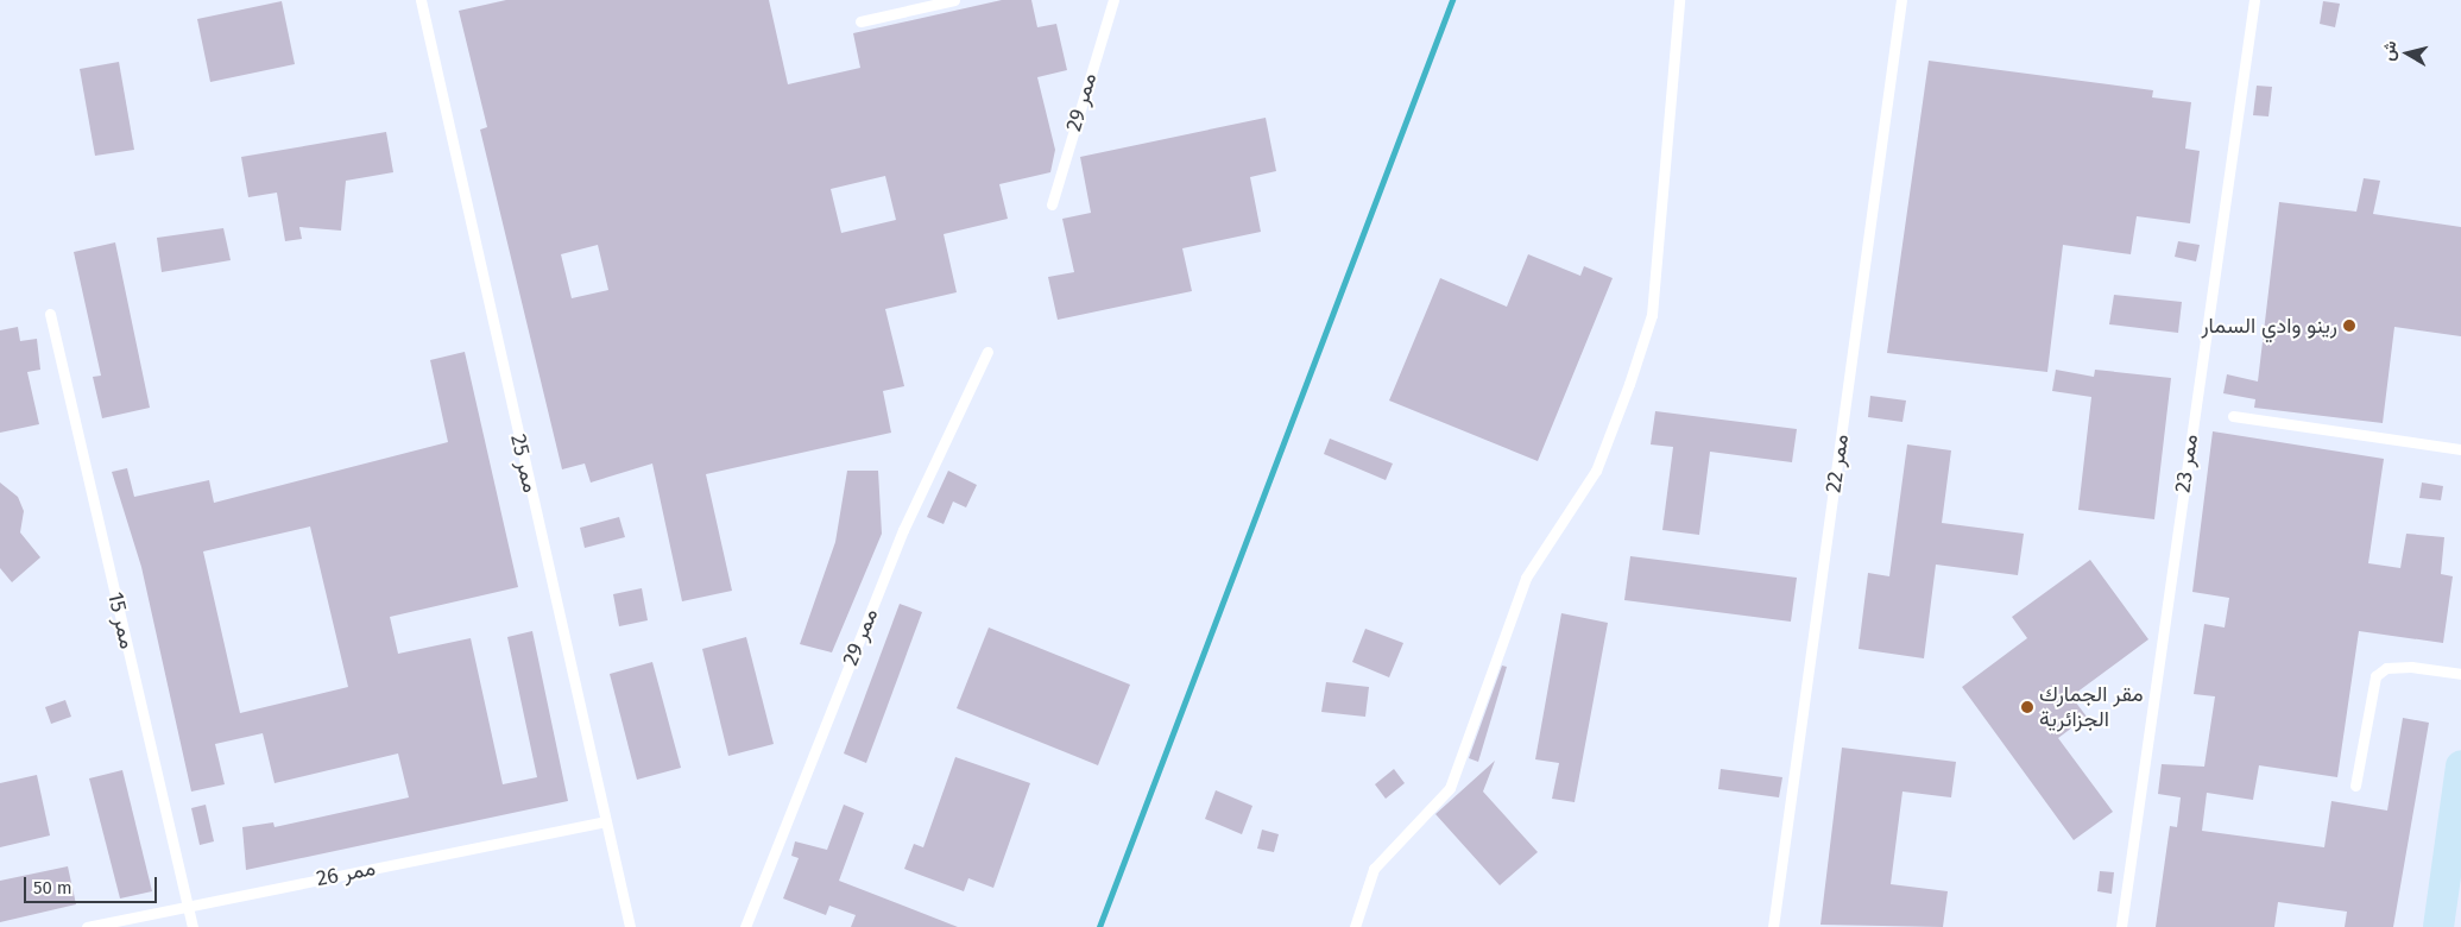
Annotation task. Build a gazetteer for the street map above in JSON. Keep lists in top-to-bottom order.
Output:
{
  "streets": {
    "lane": [
      "ممر 29",
      "ممر 25",
      "ممر 22",
      "ممر 23",
      "ممر 15",
      "ممر 26"
    ]
  },
  "crossings": [
    ["ممر 25", "ممر 26"],
    ["ممر 15", "ممر 26"]
  ],
  "places": ["رينو وادي السمار", "مقر الجمارك الجزائرية"],
  "scale_bar": "50 m",
  "north": "left"
}
